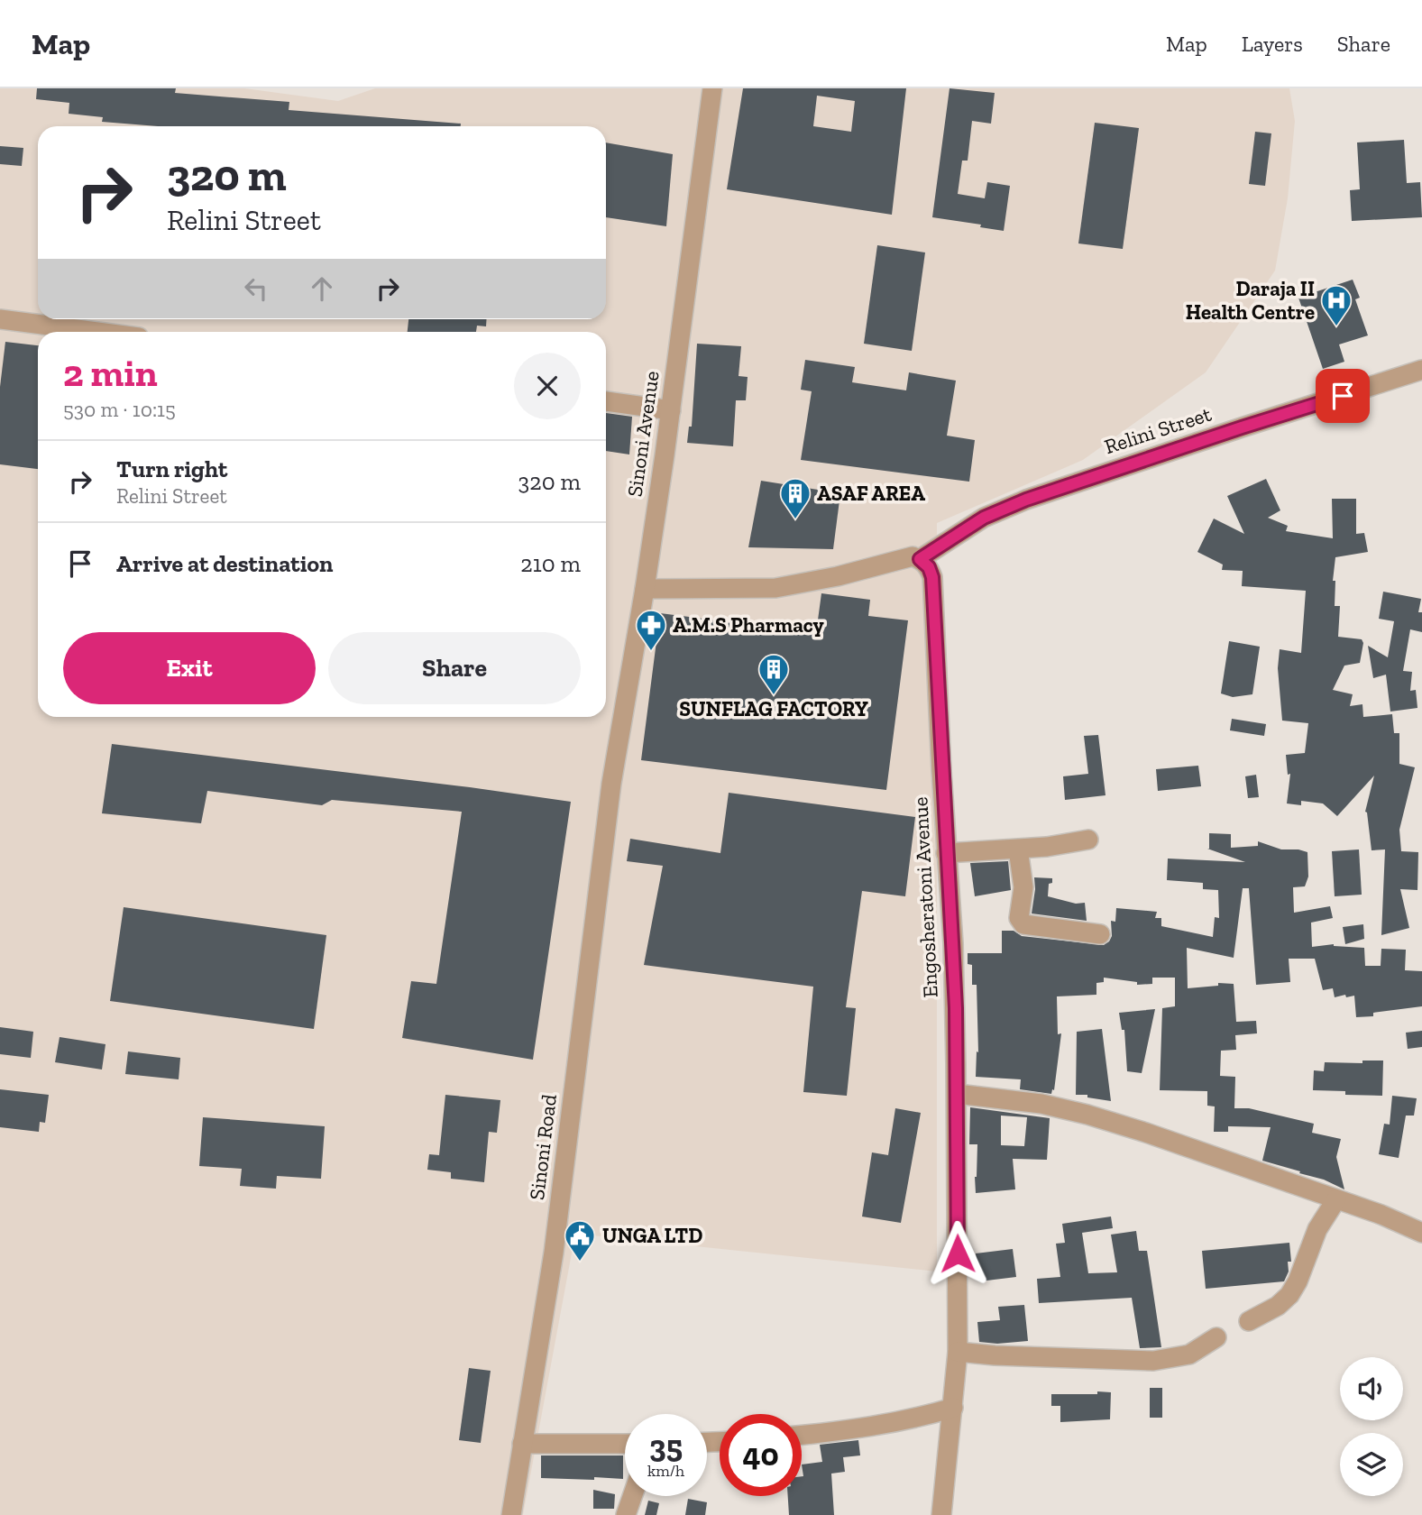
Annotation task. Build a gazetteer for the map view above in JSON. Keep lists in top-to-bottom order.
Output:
{
  "streets": {
    "street": [
      "Relini Street",
      "Sinoni Avenue",
      "Engosheratoni Avenue",
      "Sinoni Road"
    ]
  },
  "crossings": [
    ["Relini Street", "Engosheratoni Avenue"],
    ["Sinoni Avenue", "Sinoni Road"]
  ],
  "places": {
    "hospital": ["Daraja II Health Centre"],
    "building": ["ASAF AREA", "SUNFLAG FACTORY"],
    "pharmacy": ["A.M.S Pharmacy"],
    "public building": ["UNGA LTD"]
  },
  "page": {
    "header": "Map",
    "nav": ["Map", "Layers", "Share"],
    "turn": ["320 m", "Relini Street"],
    "heading": ["2 min", "530 m · 10:15"],
    "list": [
      {
        "name": "Turn right",
        "note": "Relini Street",
        "value": "320 m"
      },
      {
        "name": "Arrive at destination",
        "value": "210 m"
      }
    ],
    "buttons": ["Exit", "Share"],
    "speed": "35 km/h",
    "limit": "40"
  }
}
